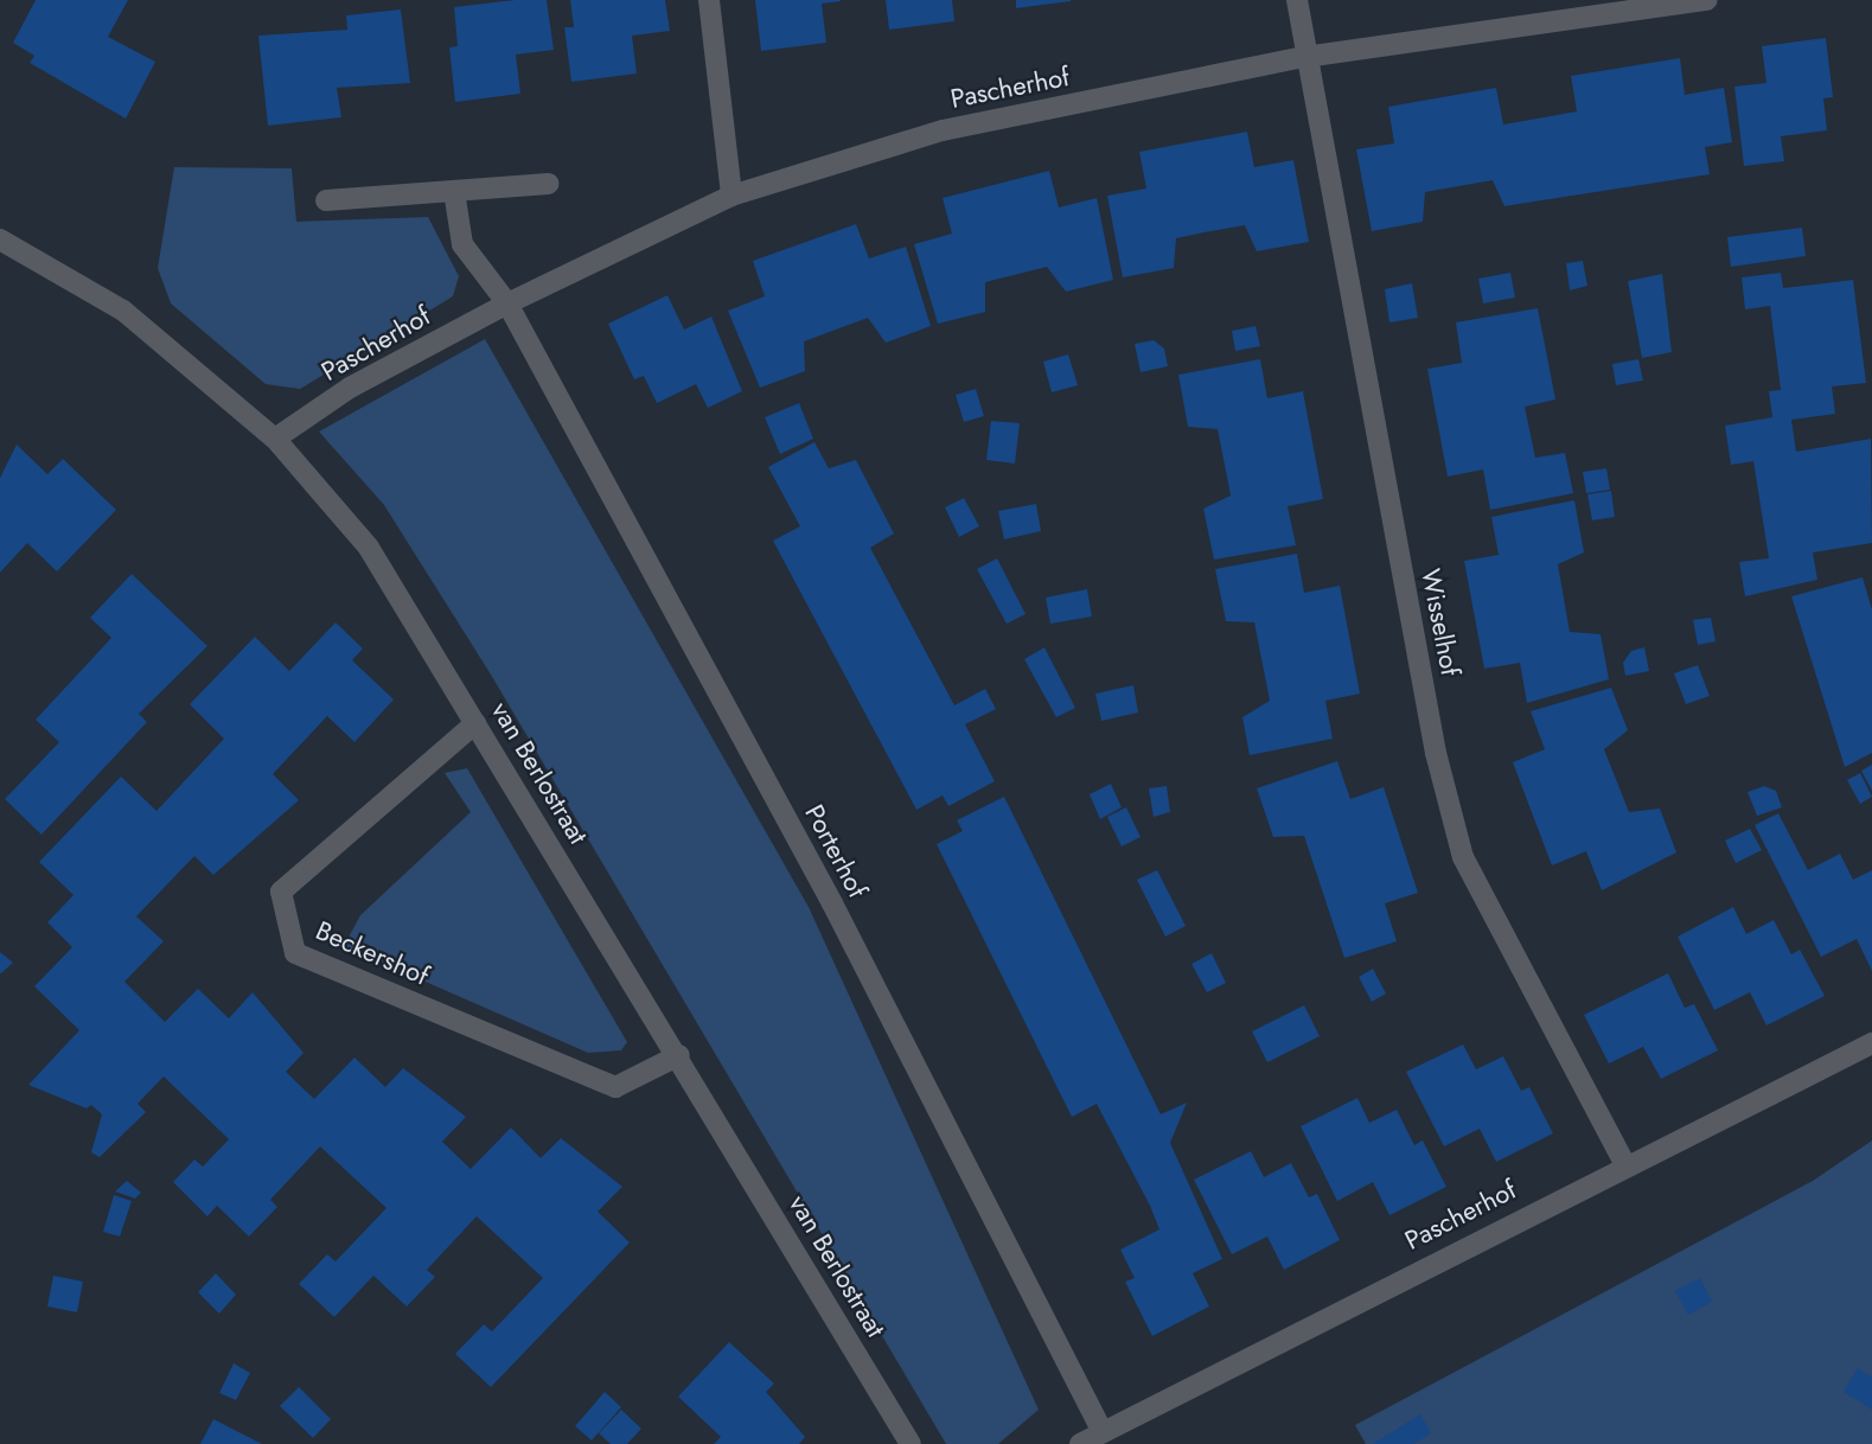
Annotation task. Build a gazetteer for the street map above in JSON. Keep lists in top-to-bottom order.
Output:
{
  "streets": {
    "street": [
      "Pascherhof",
      "Wisselhof",
      "van Berlostraat",
      "Porterhof",
      "Beckershof"
    ]
  },
  "crossings": [
    ["Pascherhof", "Wisselhof"],
    ["Pascherhof", "van Berlostraat"],
    ["Pascherhof", "Porterhof"],
    ["van Berlostraat", "Beckershof"]
  ]
}
